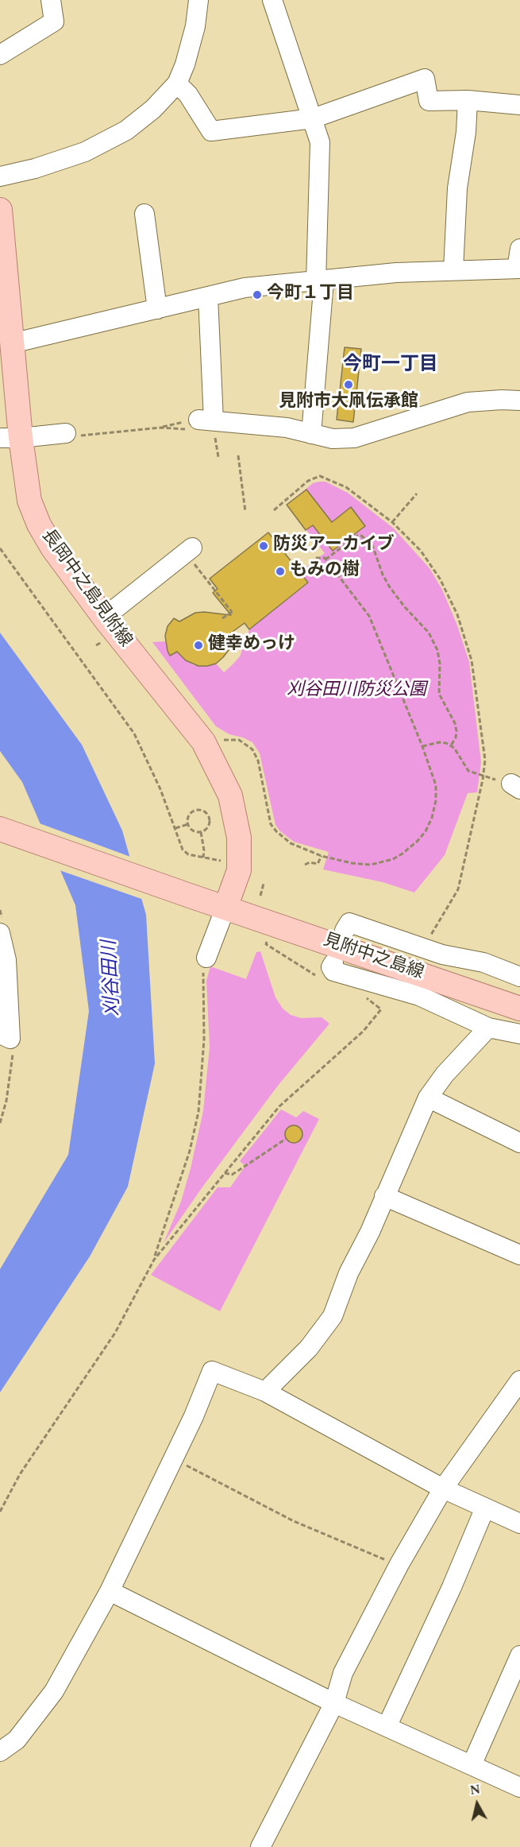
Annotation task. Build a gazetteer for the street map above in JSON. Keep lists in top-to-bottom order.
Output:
{
  "streets": {
    "main road": ["長岡中之島見附線", "見附中之島線"]
  },
  "crossings": [
    ["長岡中之島見附線", "見附中之島線"]
  ],
  "districts": ["今町一丁目"],
  "water": ["刈谷田川"],
  "parks": ["刈谷田川防災公園"],
  "places": [
    "今町１丁目",
    "見附市大凧伝承館",
    "防災アーカイブ",
    "もみの樹",
    "健幸めっけ"
  ],
  "north": "top"
}
